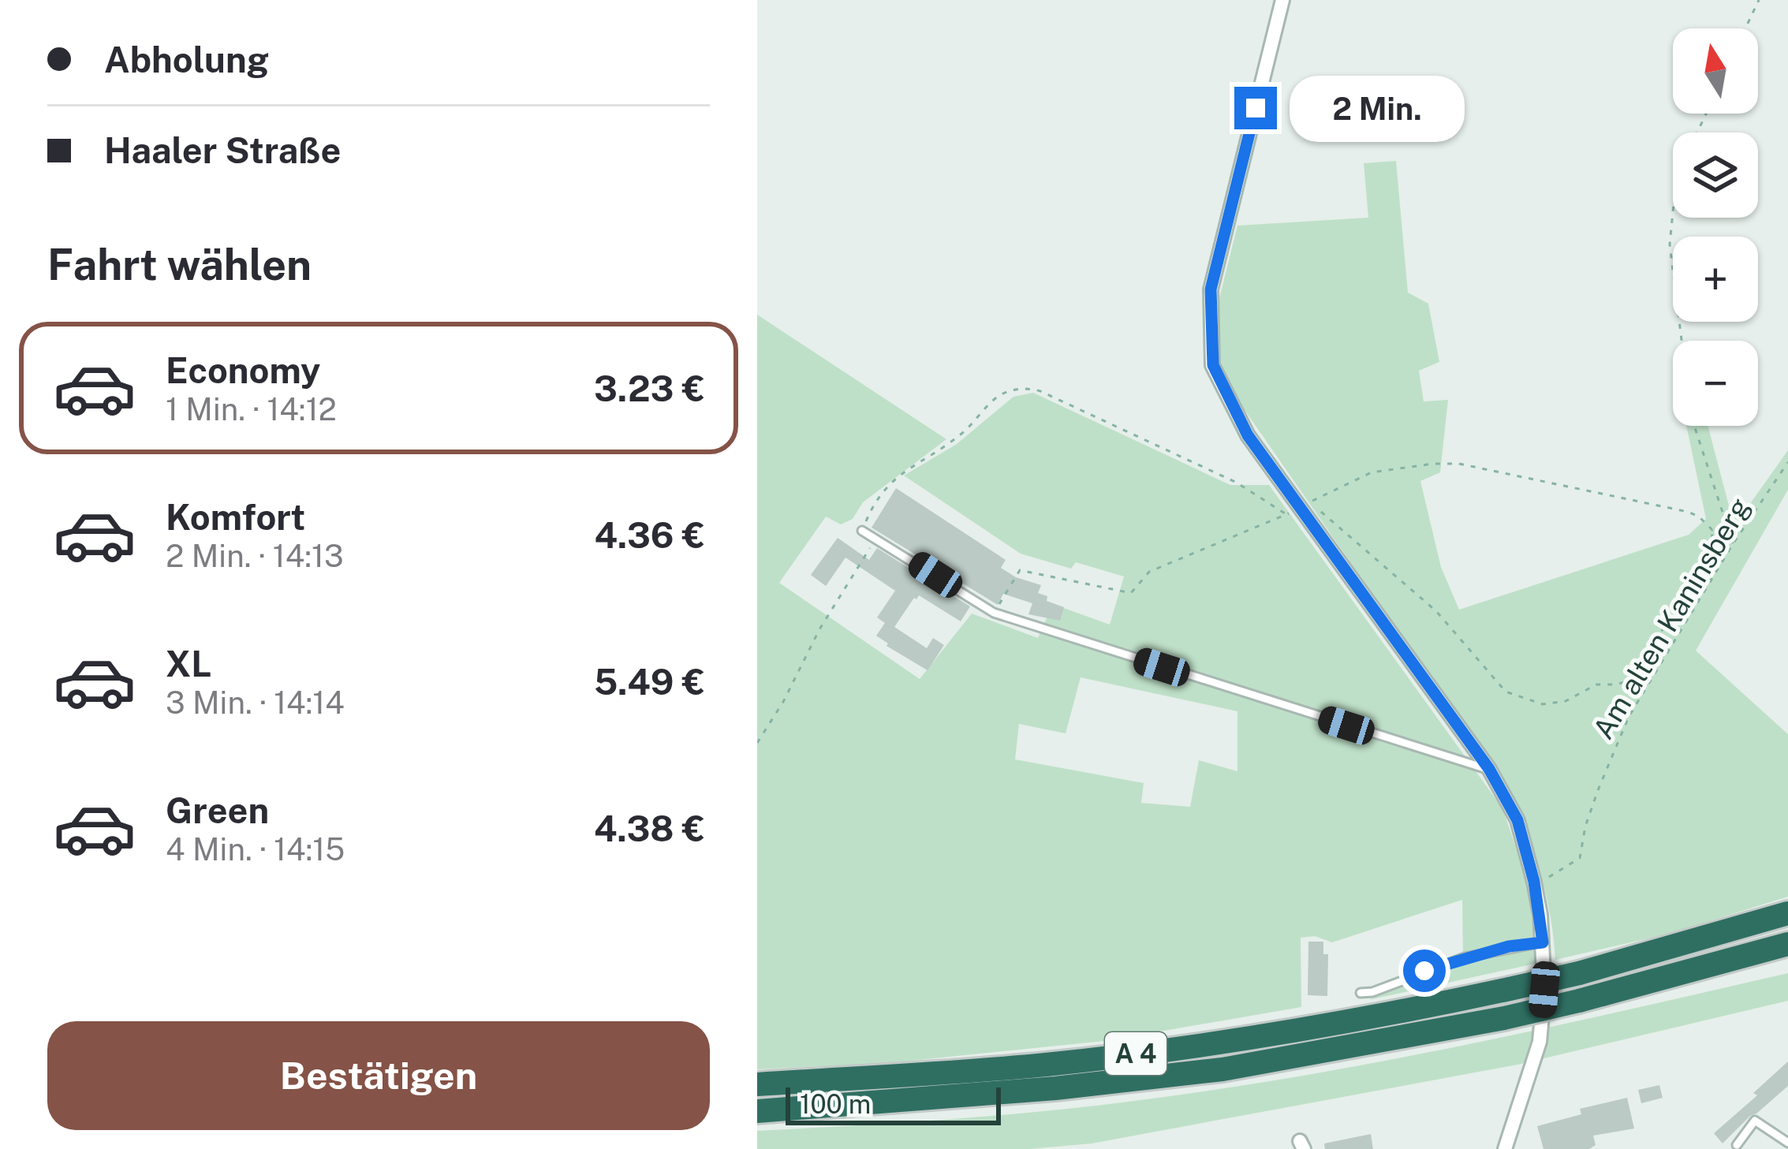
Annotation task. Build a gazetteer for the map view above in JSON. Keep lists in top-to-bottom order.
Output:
{
  "streets": {
    "highway": ["A 4"],
    "path": ["Am alten Kaninsberg"]
  },
  "scale_bar": "100 m",
  "north": "top",
  "page": {
    "banner": ["Abholung", "Haaler Straße"],
    "map_buttons": ["+", "−"],
    "bubble": "2 Min.",
    "heading": "Fahrt wählen",
    "list": [
      {
        "name": "Economy",
        "note": "1 Min. · 14:12",
        "value": "3.23 €"
      },
      {
        "name": "Komfort",
        "note": "2 Min. · 14:13",
        "value": "4.36 €"
      },
      {
        "name": "XL",
        "note": "3 Min. · 14:14",
        "value": "5.49 €"
      },
      {
        "name": "Green",
        "note": "4 Min. · 14:15",
        "value": "4.38 €"
      }
    ],
    "buttons": "Bestätigen",
    "scale": "100 m"
  }
}
